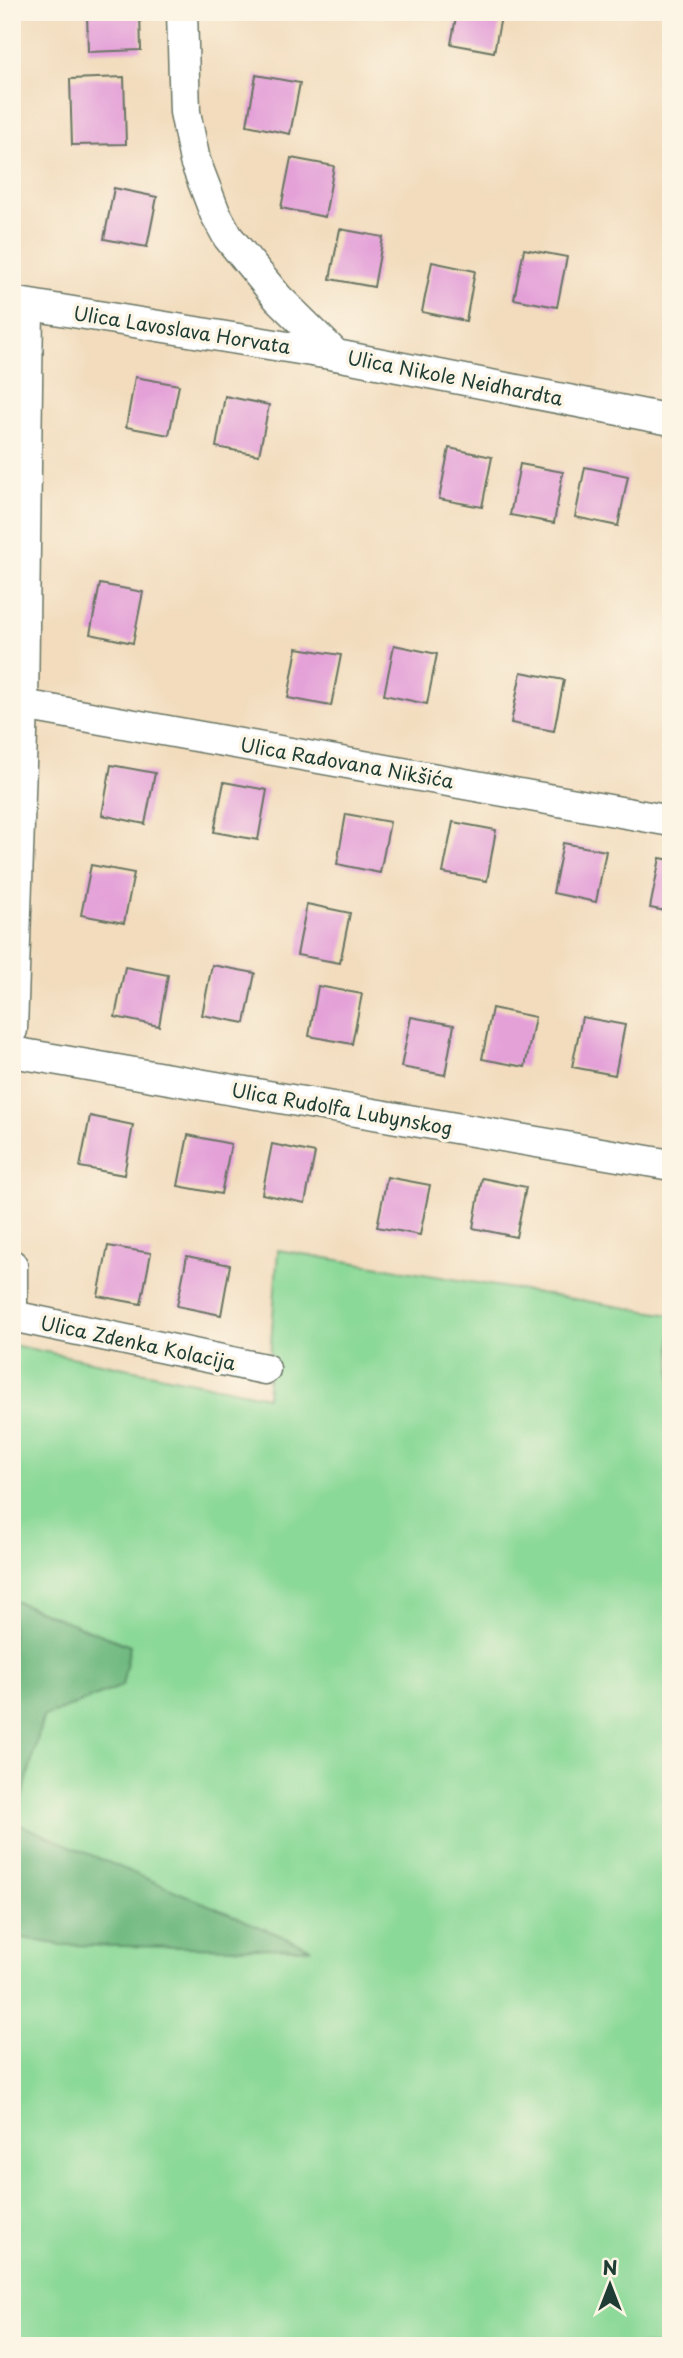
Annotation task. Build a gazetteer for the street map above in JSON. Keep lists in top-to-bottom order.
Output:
{
  "streets": {
    "street": [
      "Ulica Lavoslava Horvata",
      "Ulica Nikole Neidhardta",
      "Ulica Radovana Nikšića",
      "Ulica Rudolfa Lubynskog",
      "Ulica Zdenka Kolacija"
    ]
  },
  "crossings": [
    ["Ulica Lavoslava Horvata", "Ulica Nikole Neidhardta"],
    ["Ulica Lavoslava Horvata", "Ulica Radovana Nikšića"]
  ],
  "north": "top"
}
